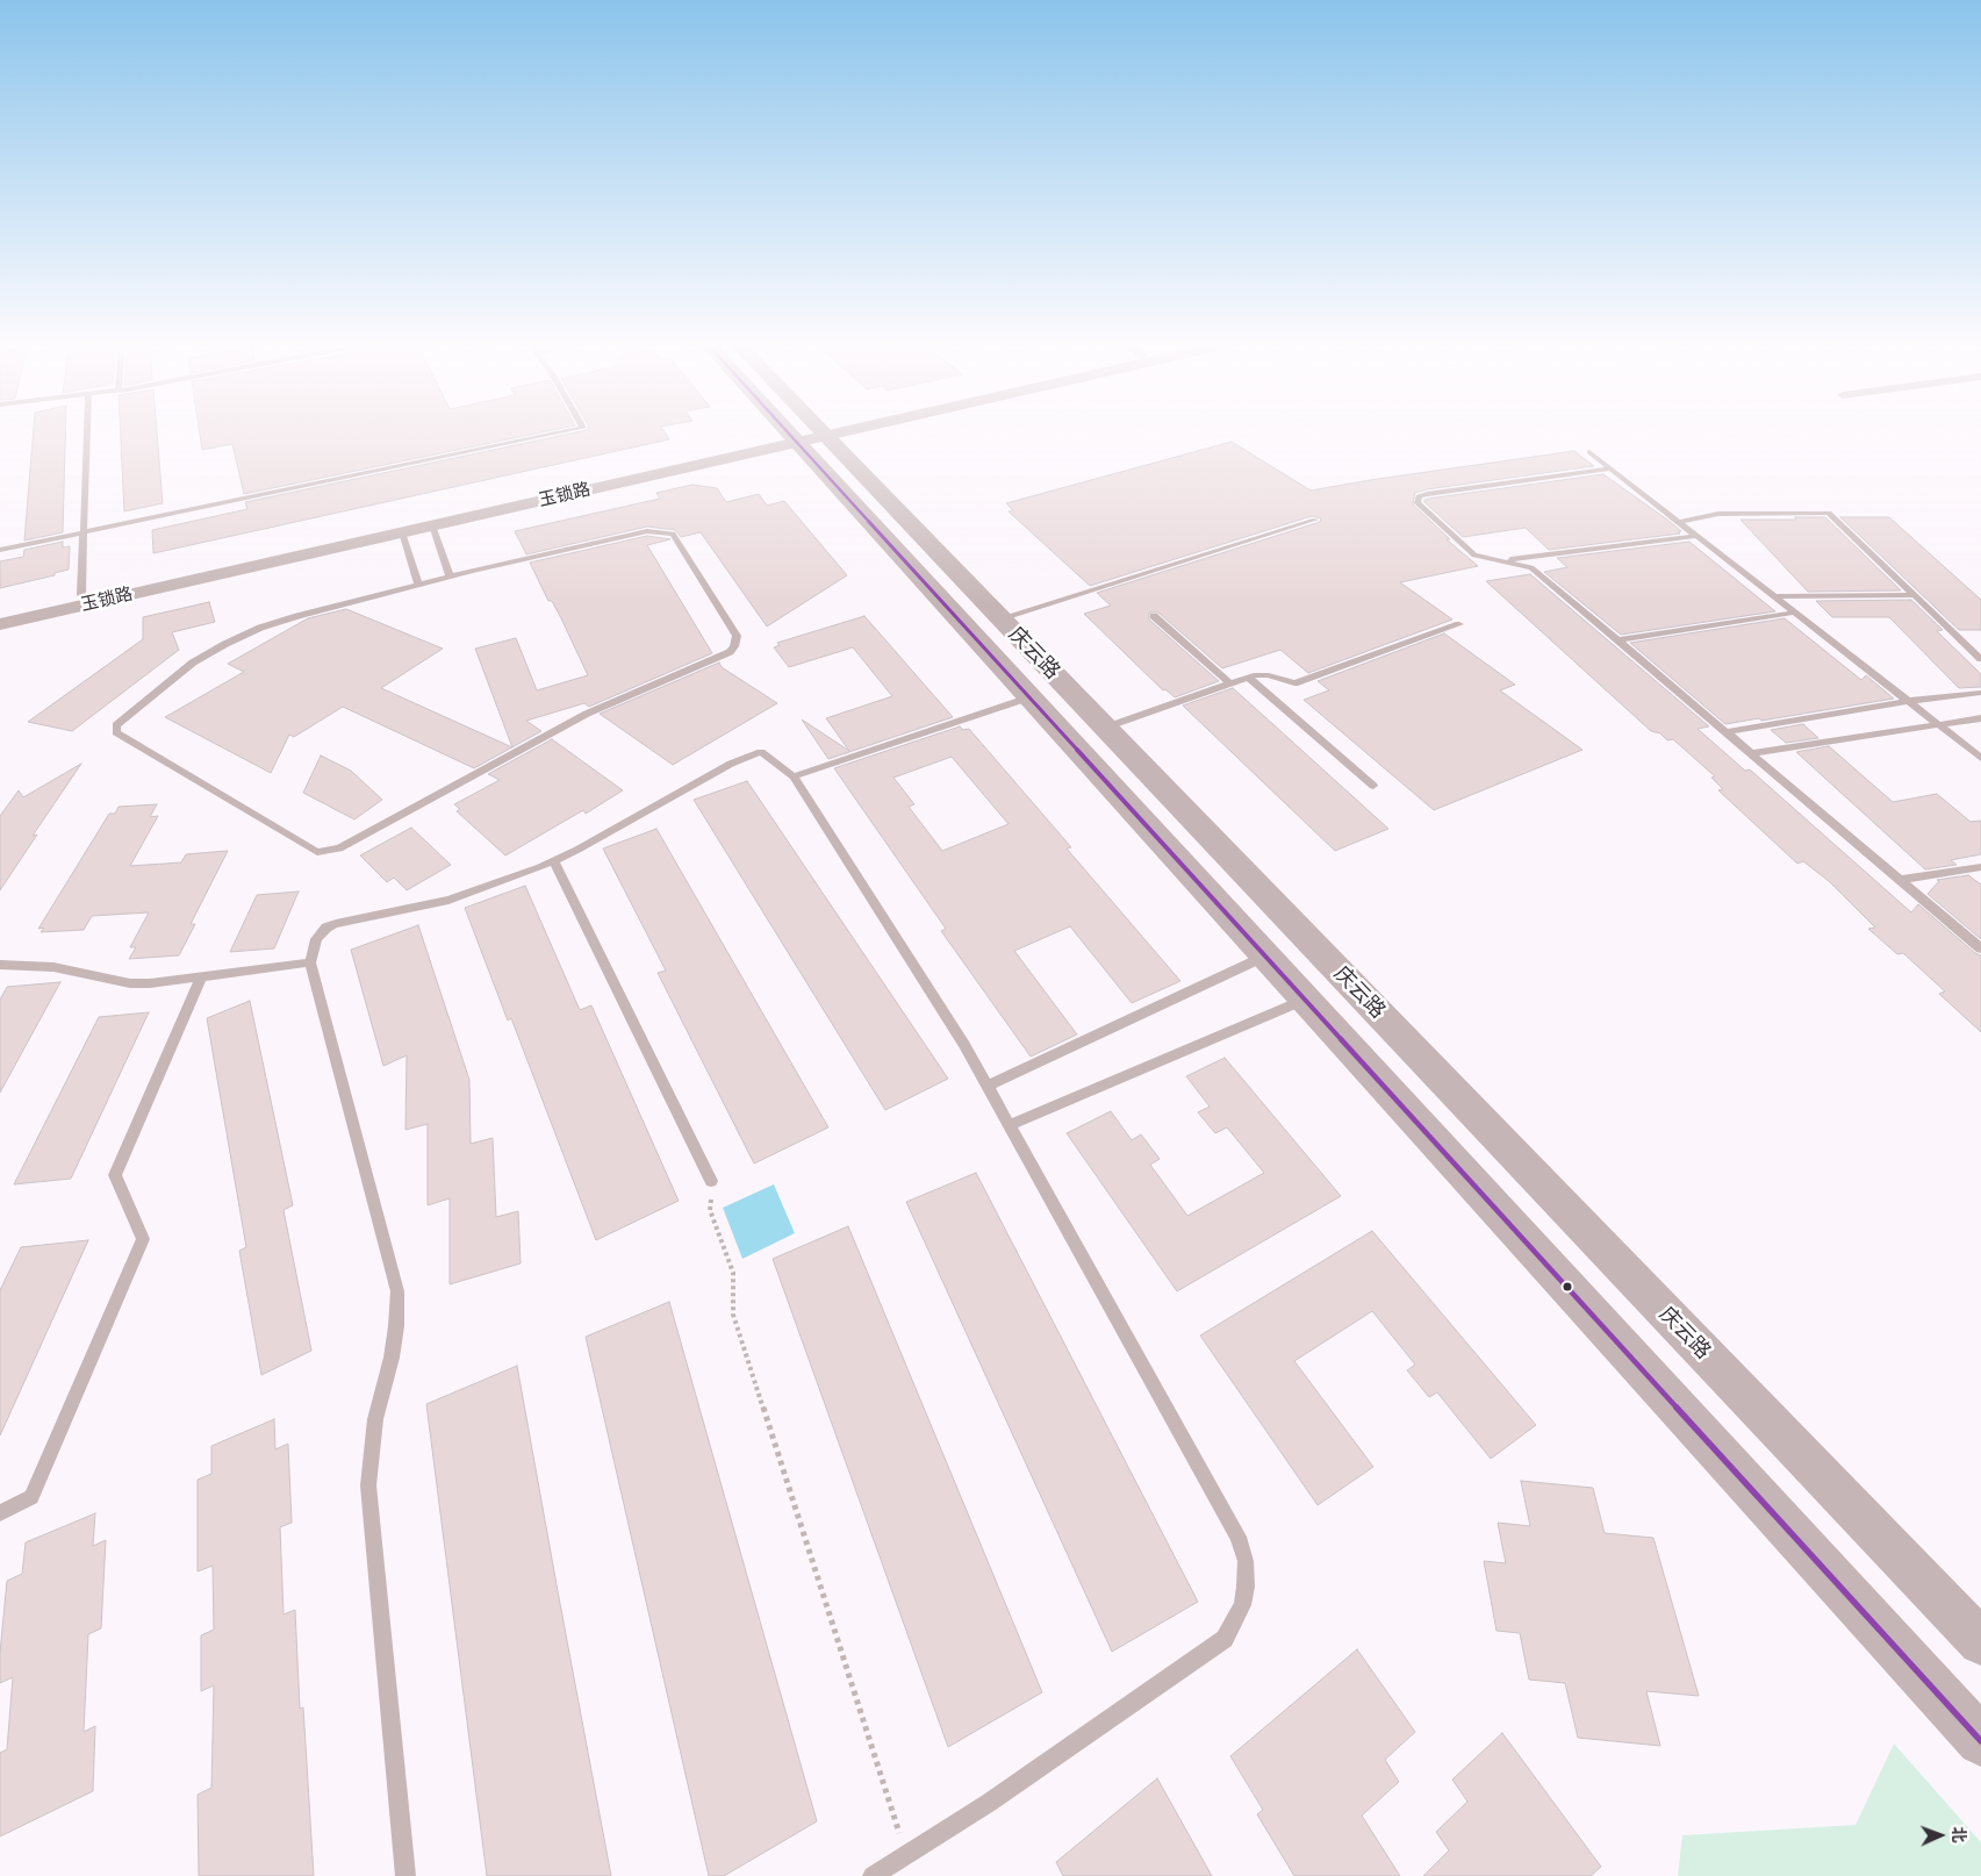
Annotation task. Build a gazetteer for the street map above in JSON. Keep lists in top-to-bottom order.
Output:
{
  "streets": {
    "main road": ["庆云路"],
    "street": ["玉锁路"]
  },
  "crossings": [
    ["玉锁路", "庆云路"]
  ],
  "north": "right"
}
